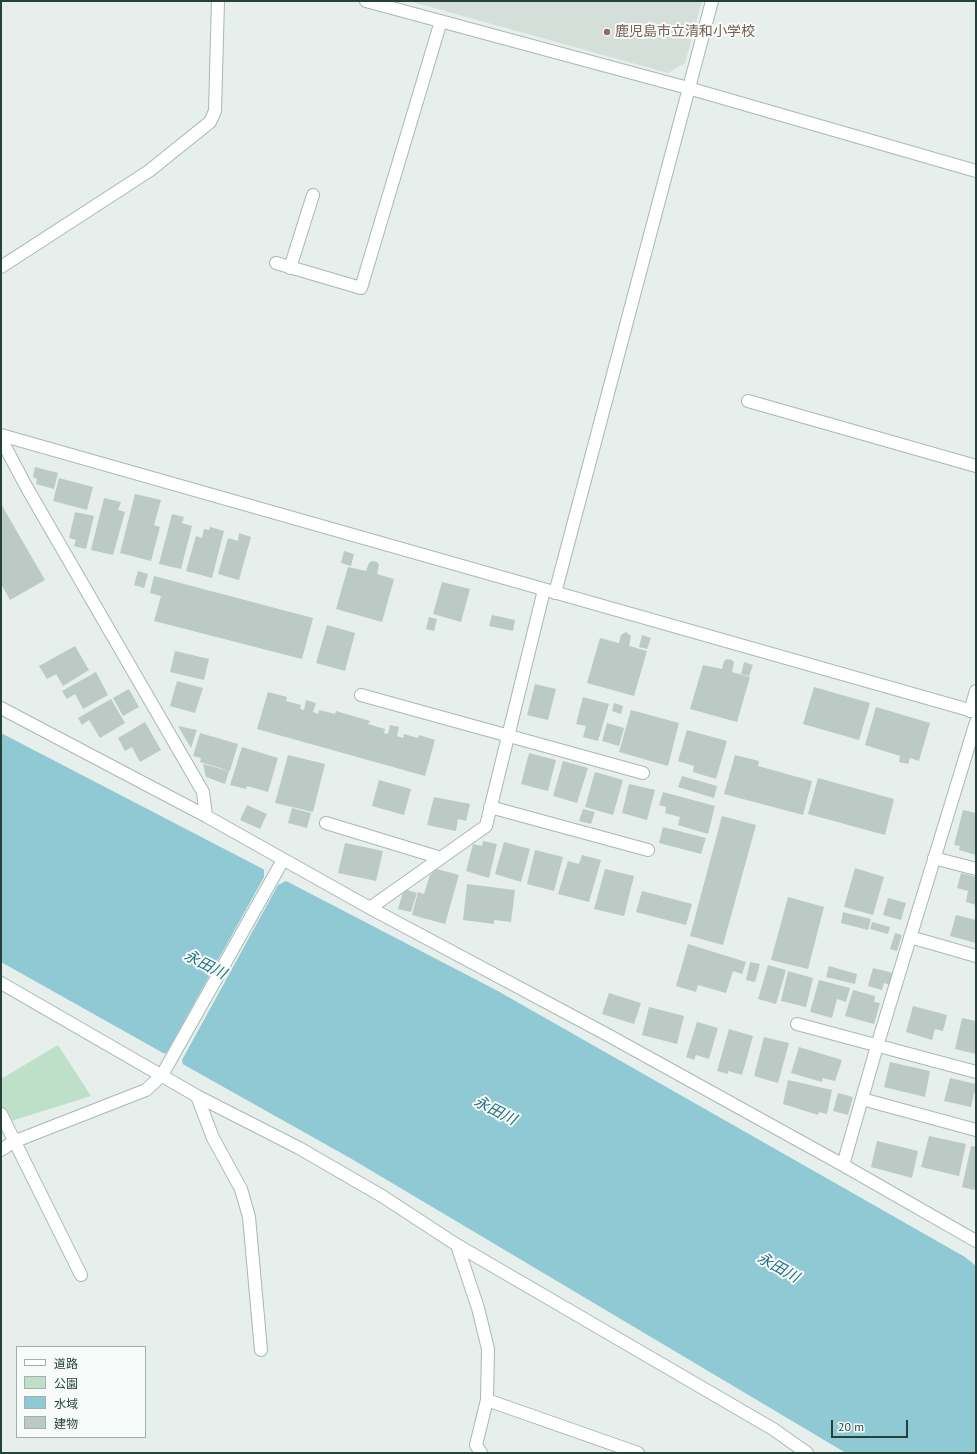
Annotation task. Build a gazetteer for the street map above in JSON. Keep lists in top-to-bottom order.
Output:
{
  "water": ["永田川"],
  "places": ["鹿児島市立清和小学校"],
  "legend": [
    "道路",
    "公園",
    "水域",
    "建物"
  ],
  "scale_bar": "20 m"
}
